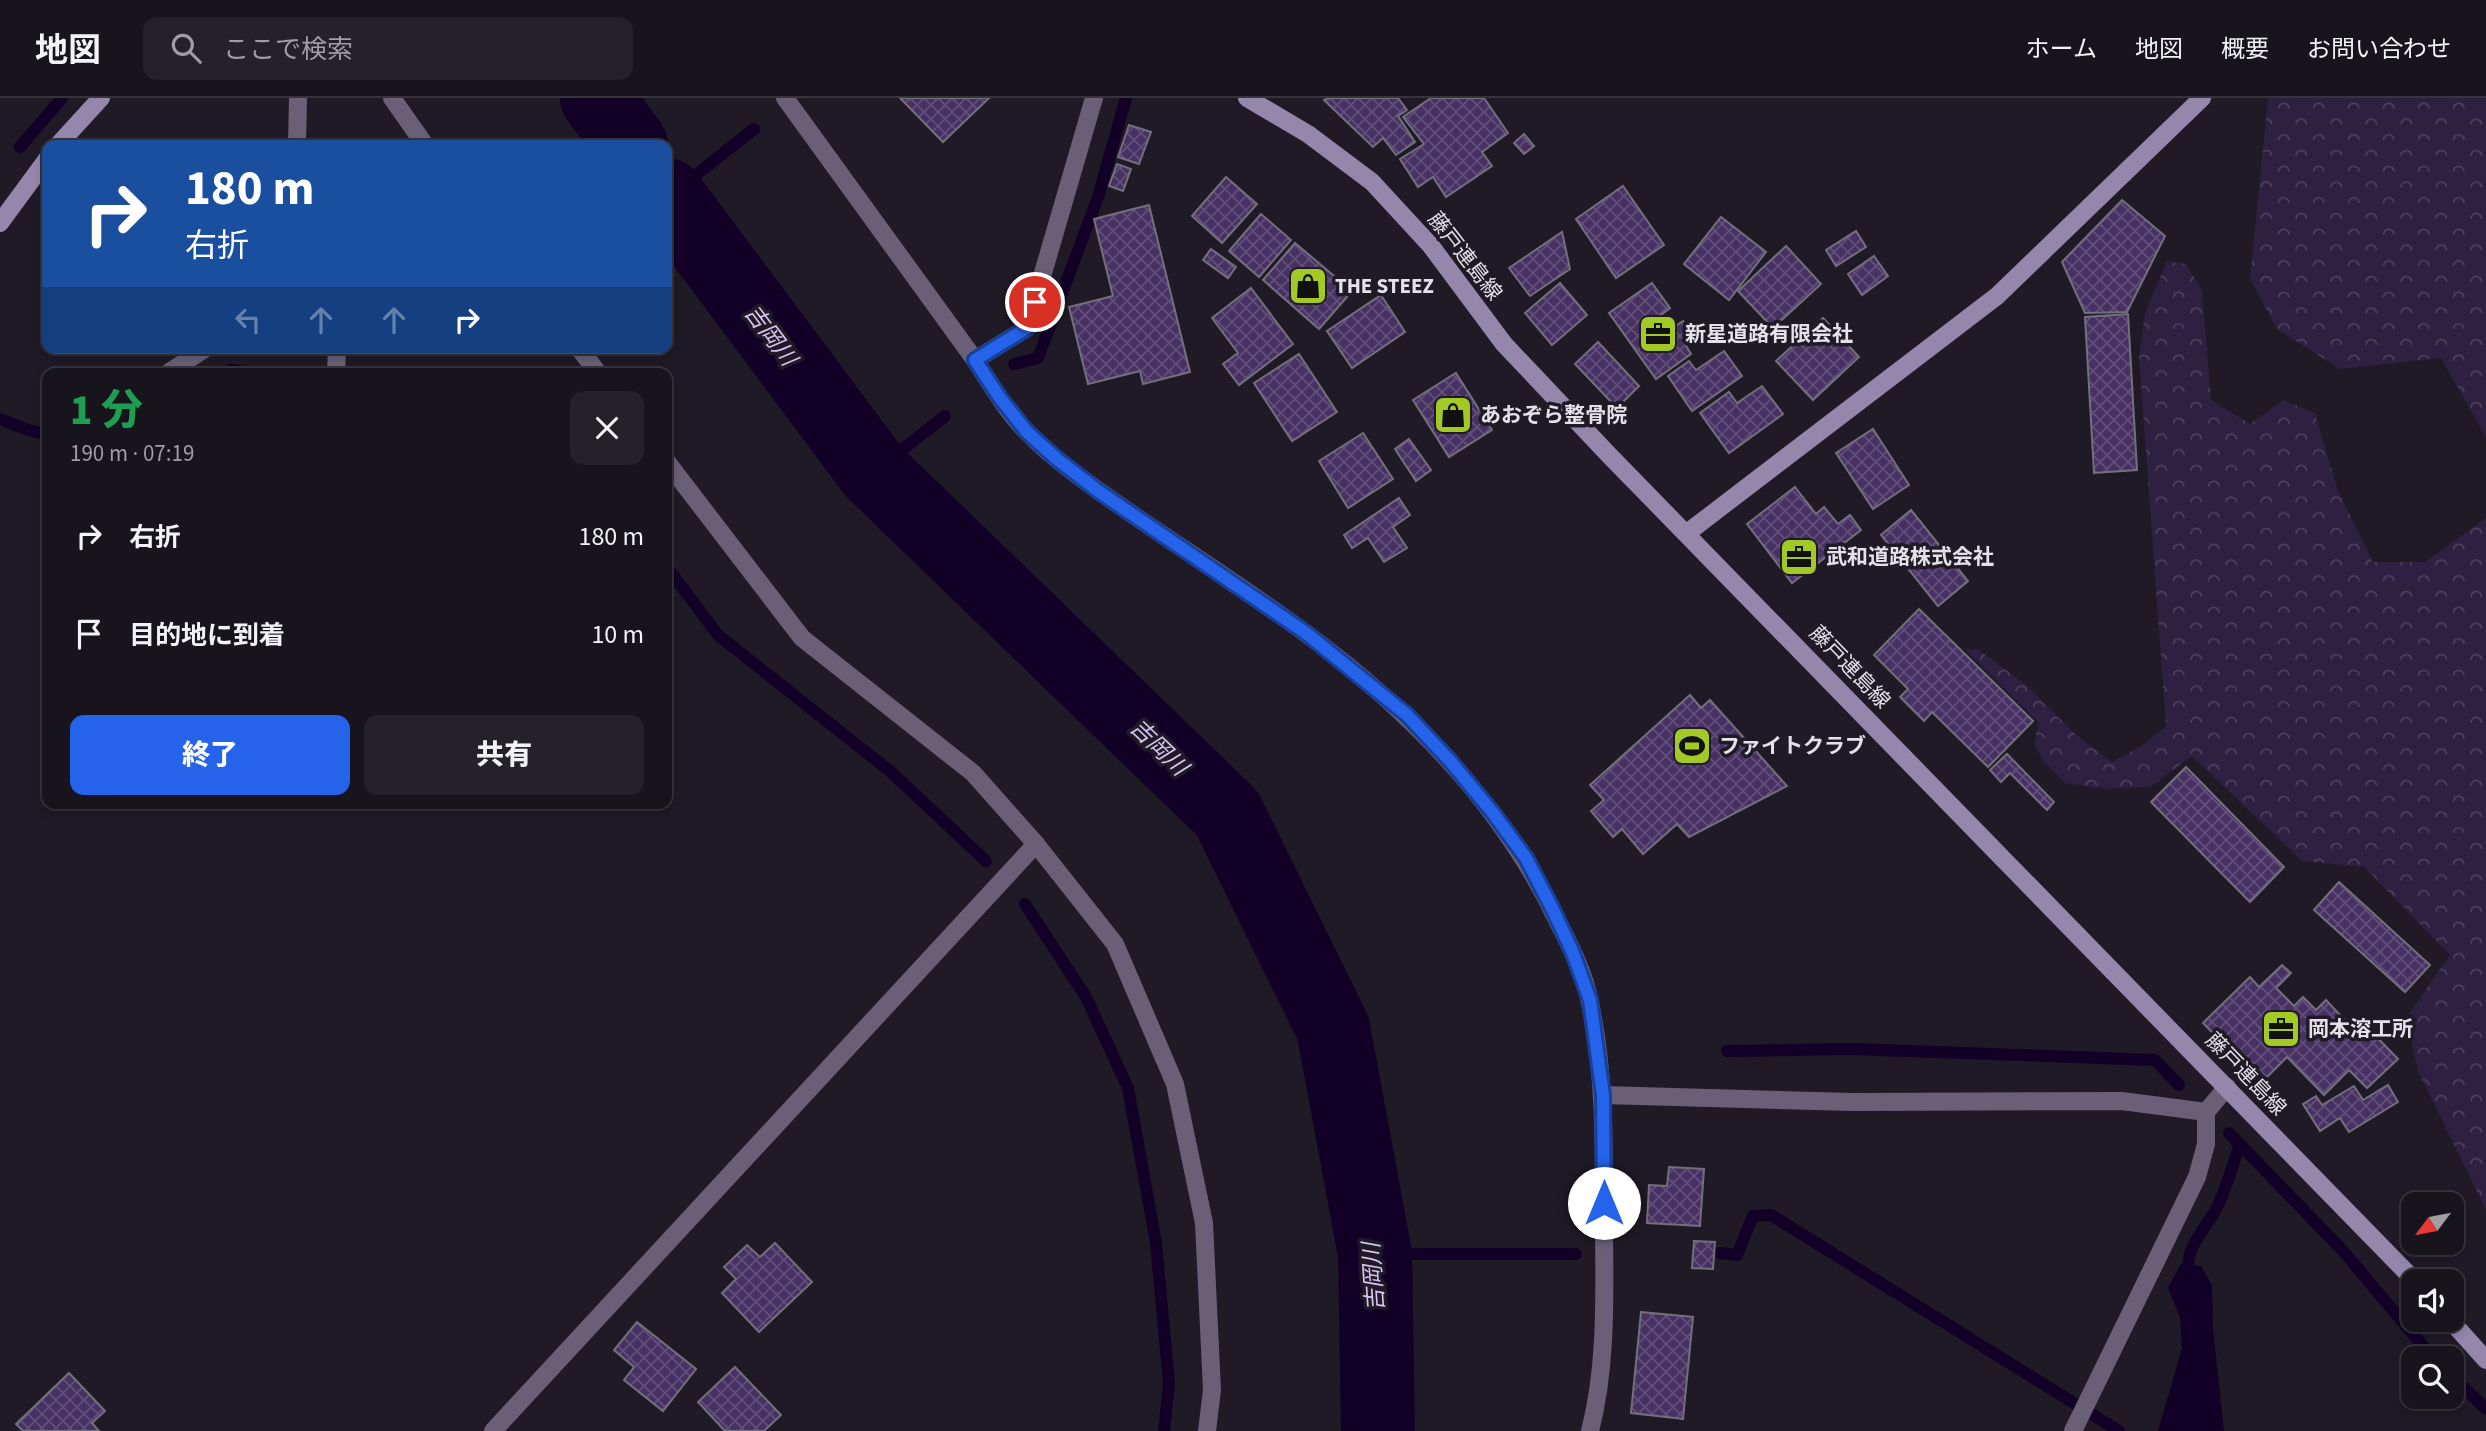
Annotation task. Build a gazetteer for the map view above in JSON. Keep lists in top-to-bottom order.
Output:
{
  "streets": {
    "main road": ["藤戸連島線"]
  },
  "water": ["吉岡川"],
  "places": {
    "shop": ["THE STEEZ", "あおぞら整骨院"],
    "office": ["新星道路有限会社", "武和道路株式会社", "岡本溶工所"],
    "sports": ["ファイトクラブ"]
  },
  "north": "bottom left",
  "page": {
    "header": "地図",
    "search": "ここで検索",
    "nav": [
      "ホーム",
      "地図",
      "概要",
      "お問い合わせ"
    ],
    "turn": ["180 m", "右折"],
    "heading": ["1 分", "190 m · 07:19"],
    "list": [
      {
        "name": "右折",
        "value": "180 m"
      },
      {
        "name": "目的地に到着",
        "value": "10 m"
      }
    ],
    "buttons": ["終了", "共有"]
  }
}
